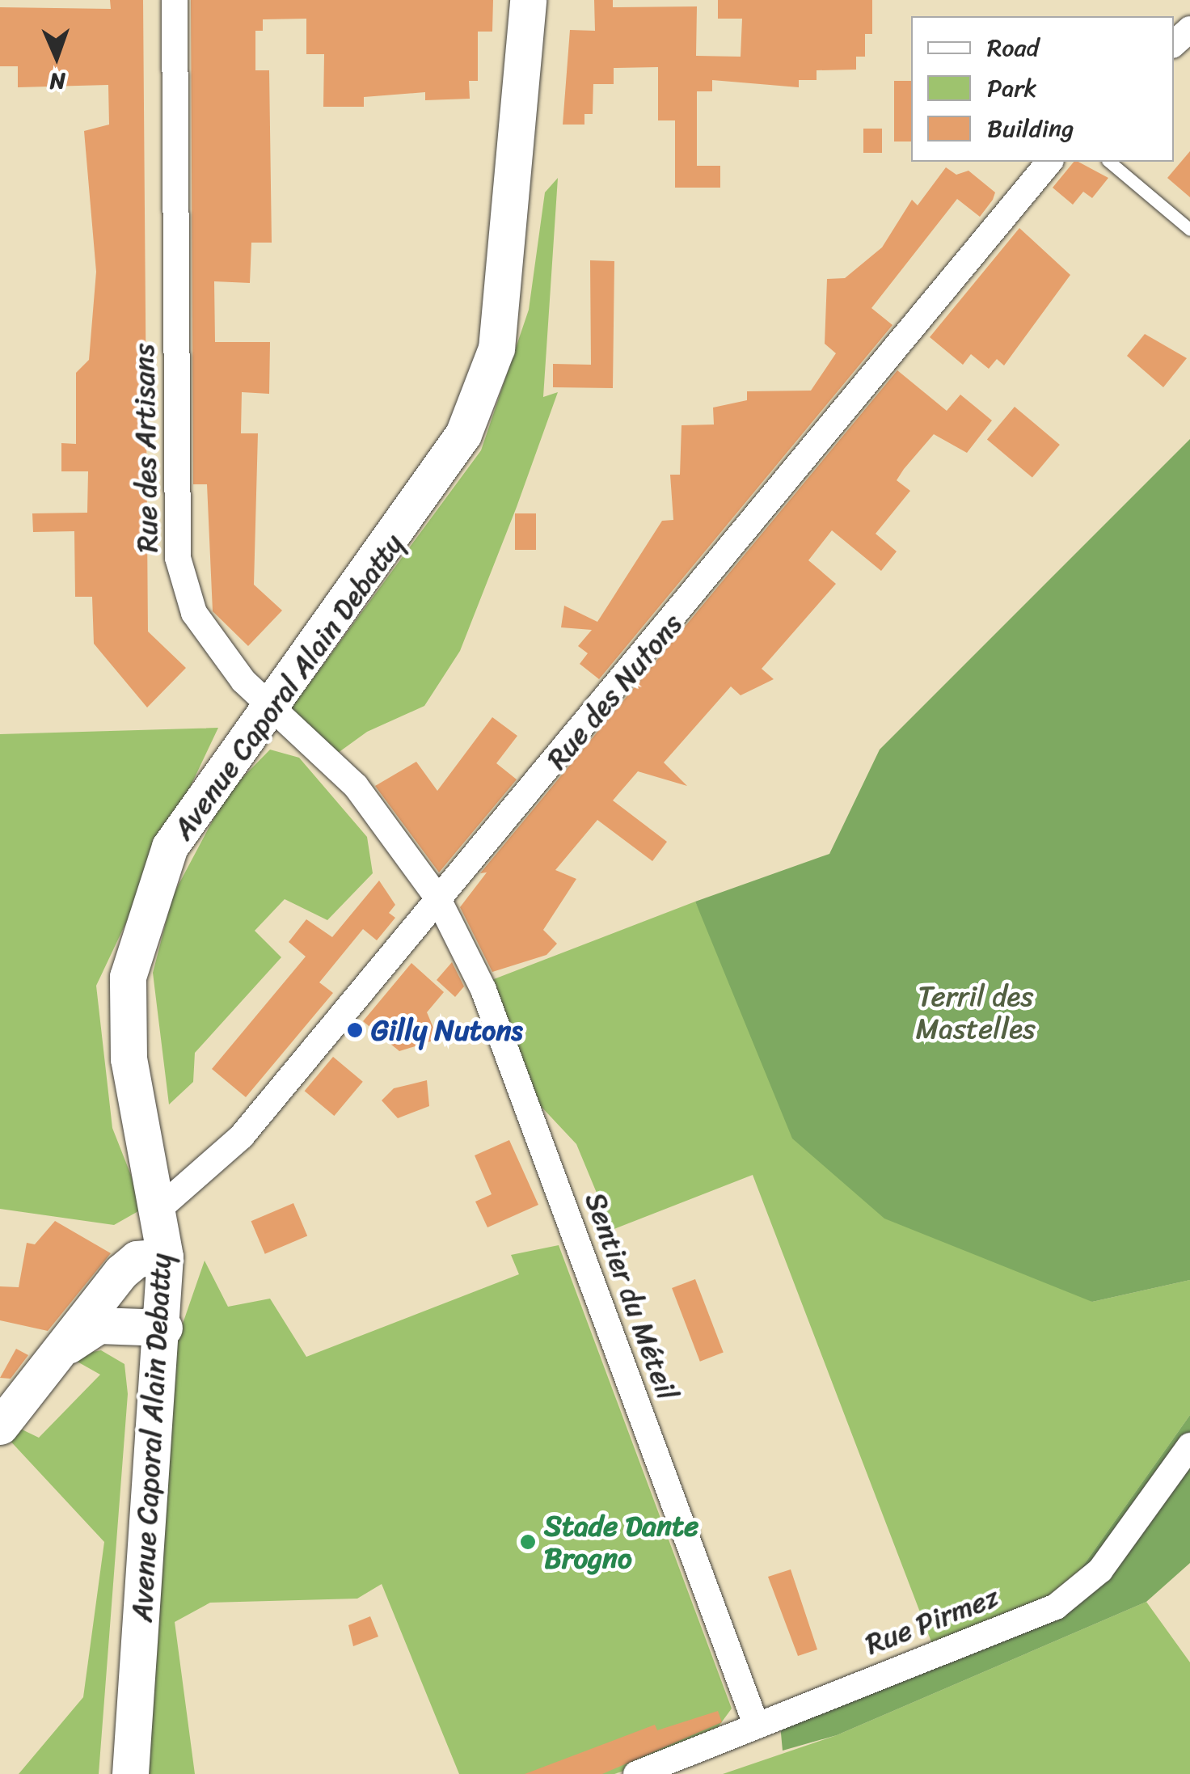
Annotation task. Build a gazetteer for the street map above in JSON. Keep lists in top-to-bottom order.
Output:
{
  "streets": {
    "main road": ["Avenue Caporal Alain Debatty"],
    "street": [
      "Rue des Artisans",
      "Rue des Nutons",
      "Sentier du Méteil",
      "Rue Pirmez"
    ]
  },
  "crossings": [
    ["Rue des Artisans", "Avenue Caporal Alain Debatty"],
    ["Rue des Artisans", "Rue des Nutons"],
    ["Rue des Artisans", "Sentier du Méteil"],
    ["Avenue Caporal Alain Debatty", "Rue des Nutons"],
    ["Rue des Nutons", "Sentier du Méteil"],
    ["Sentier du Méteil", "Rue Pirmez"]
  ],
  "parks": ["Terril des Mastelles"],
  "places": ["Gilly Nutons", "Stade Dante Brogno"],
  "legend": ["Road", "Park", "Building"],
  "north": "bottom"
}
